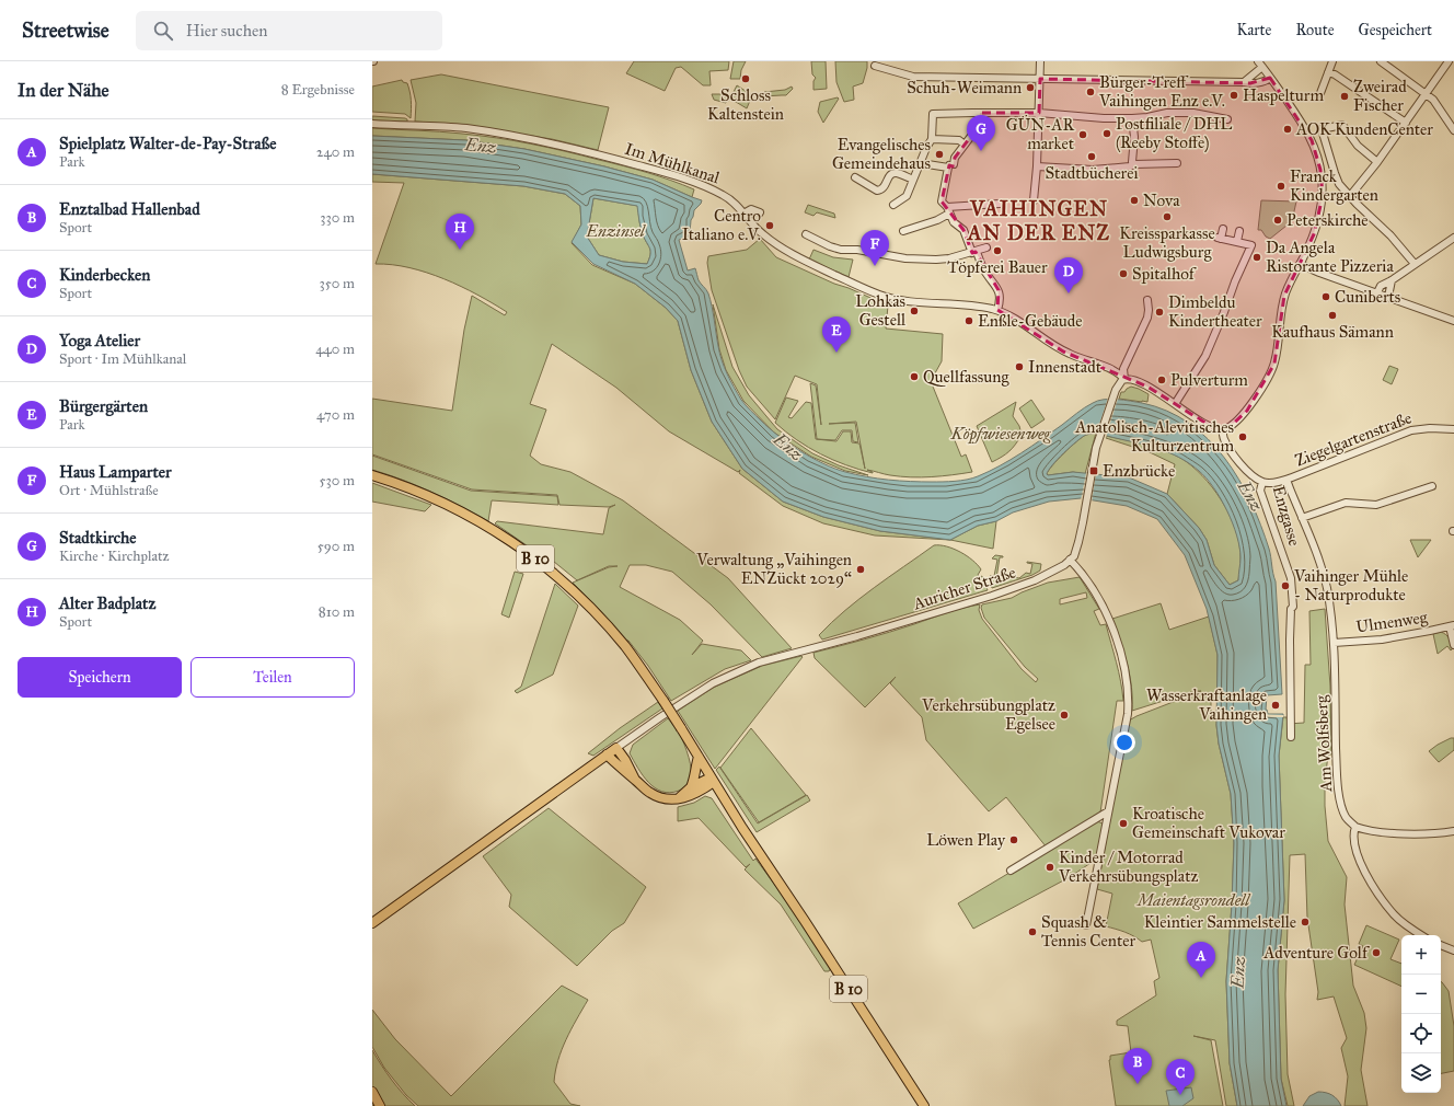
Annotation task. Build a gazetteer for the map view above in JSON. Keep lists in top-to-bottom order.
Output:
{
  "streets": {
    "main road": ["B 10"],
    "street": [
      "Im Mühlkanal",
      "Ziegelgartenstraße",
      "Enzgasse",
      "Auricher Straße",
      "Ulmenweg",
      "Am Wolfsberg"
    ]
  },
  "crossings": [
    ["Ziegelgartenstraße", "Enzgasse"],
    ["Ziegelgartenstraße", "Am Wolfsberg"],
    ["Ulmenweg", "Am Wolfsberg"]
  ],
  "districts": ["VAIHINGEN AN DER ENZ"],
  "water": ["Enz"],
  "parks": ["Enzinsel", "Köpfwiesenweg", "Maientagsrondell"],
  "places": {
    "other": [
      "Schloss Kaltenstein",
      "Schuh-Weimann",
      "Bürger-Treff Vaihingen Enz e.V.",
      "Haspelturm",
      "Zweirad Fischer",
      "AOK KundenCenter",
      "Postfiliale / DHL (Reeby Stoffe)",
      "GÜN-AR market",
      "Evangelisches Gemeindehaus",
      "Stadtbücherei",
      "Franck Kindergarten",
      "Nova",
      "Kreissparkasse Ludwigsburg",
      "Peterskirche",
      "Centro Italiano e.V.",
      "Töpferei Bauer",
      "Da Angela Ristorante Pizzeria",
      "Spitalhof",
      "Cuniberts",
      "Lohkäs Gestell",
      "Dimbeldu Kindertheater",
      "Kaufhaus Sämann",
      "Enßle-Gebäude",
      "Innenstadt",
      "Quellfassung",
      "Pulverturm",
      "Anatolisch-Alevitisches Kulturzentrum",
      "Verwaltung „Vaihingen ENZückt 2029“",
      "Vaihinger Mühle - Naturprodukte",
      "Wasserkraftanlage Vaihingen",
      "Verkehrsübungplatz Egelsee",
      "Kroatische Gemeinschaft Vukovar",
      "Löwen Play",
      "Kinder / Motorrad Verkehrsübungsplatz",
      "Kleintier Sammelstelle",
      "Squash & Tennis Center",
      "Adventure Golf"
    ],
    "transit": ["Enzbrücke"]
  },
  "page": {
    "header": "Streetwise",
    "search": "Hier suchen",
    "nav": ["Karte", "Route", "Gespeichert"],
    "heading": ["In der Nähe", "8 Ergebnisse"],
    "pins": [
      "G",
      "H",
      "F",
      "D",
      "E",
      "A",
      "B",
      "C"
    ],
    "list": [
      {
        "mark": "A",
        "name": "Spielplatz Walter-de-Pay-Straße",
        "note": "Park",
        "value": "240 m"
      },
      {
        "mark": "B",
        "name": "Enztalbad Hallenbad",
        "note": "Sport",
        "value": "330 m"
      },
      {
        "mark": "C",
        "name": "Kinderbecken",
        "note": "Sport",
        "value": "350 m"
      },
      {
        "mark": "D",
        "name": "Yoga Atelier",
        "note": "Sport · Im Mühlkanal",
        "value": "440 m"
      },
      {
        "mark": "E",
        "name": "Bürgergärten",
        "note": "Park",
        "value": "470 m"
      },
      {
        "mark": "F",
        "name": "Haus Lamparter",
        "note": "Ort · Mühlstraße",
        "value": "530 m"
      },
      {
        "mark": "G",
        "name": "Stadtkirche",
        "note": "Kirche · Kirchplatz",
        "value": "590 m"
      },
      {
        "mark": "H",
        "name": "Alter Badplatz",
        "note": "Sport",
        "value": "810 m"
      }
    ],
    "buttons": ["Speichern", "Teilen"],
    "map_buttons": ["+", "−"]
  }
}
